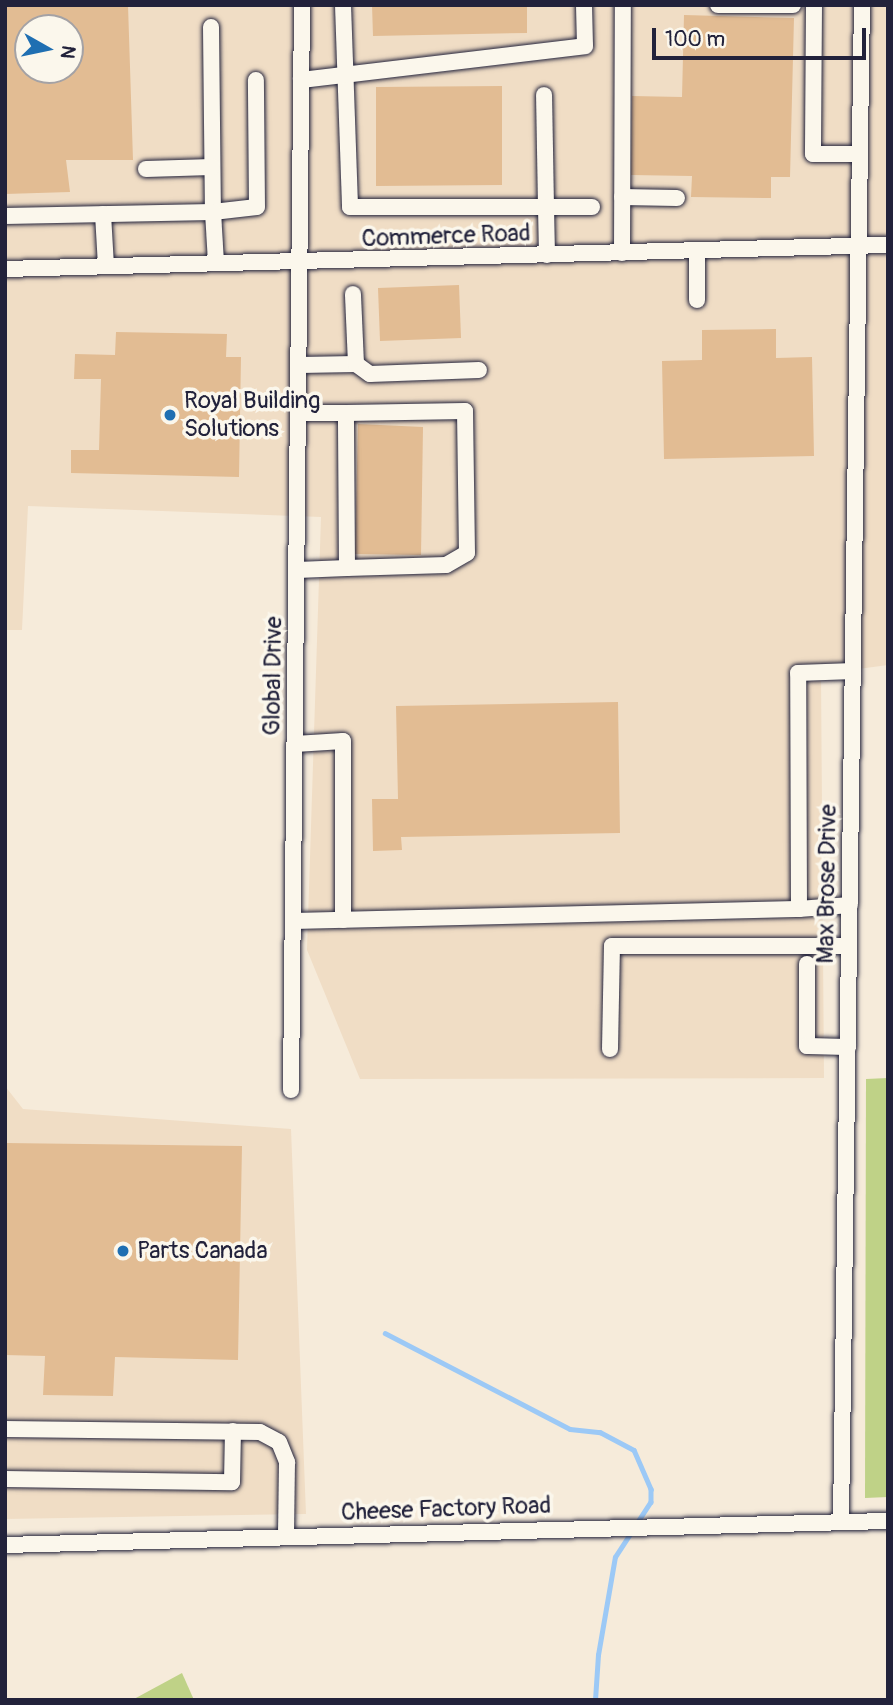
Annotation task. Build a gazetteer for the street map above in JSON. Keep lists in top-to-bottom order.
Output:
{
  "streets": {
    "street": [
      "Commerce Road",
      "Global Drive",
      "Max Brose Drive",
      "Cheese Factory Road"
    ]
  },
  "crossings": [
    ["Commerce Road", "Global Drive"],
    ["Commerce Road", "Max Brose Drive"],
    ["Max Brose Drive", "Cheese Factory Road"]
  ],
  "places": ["Royal Building Solutions", "Parts Canada"],
  "scale_bar": "100 m",
  "north": "right"
}
